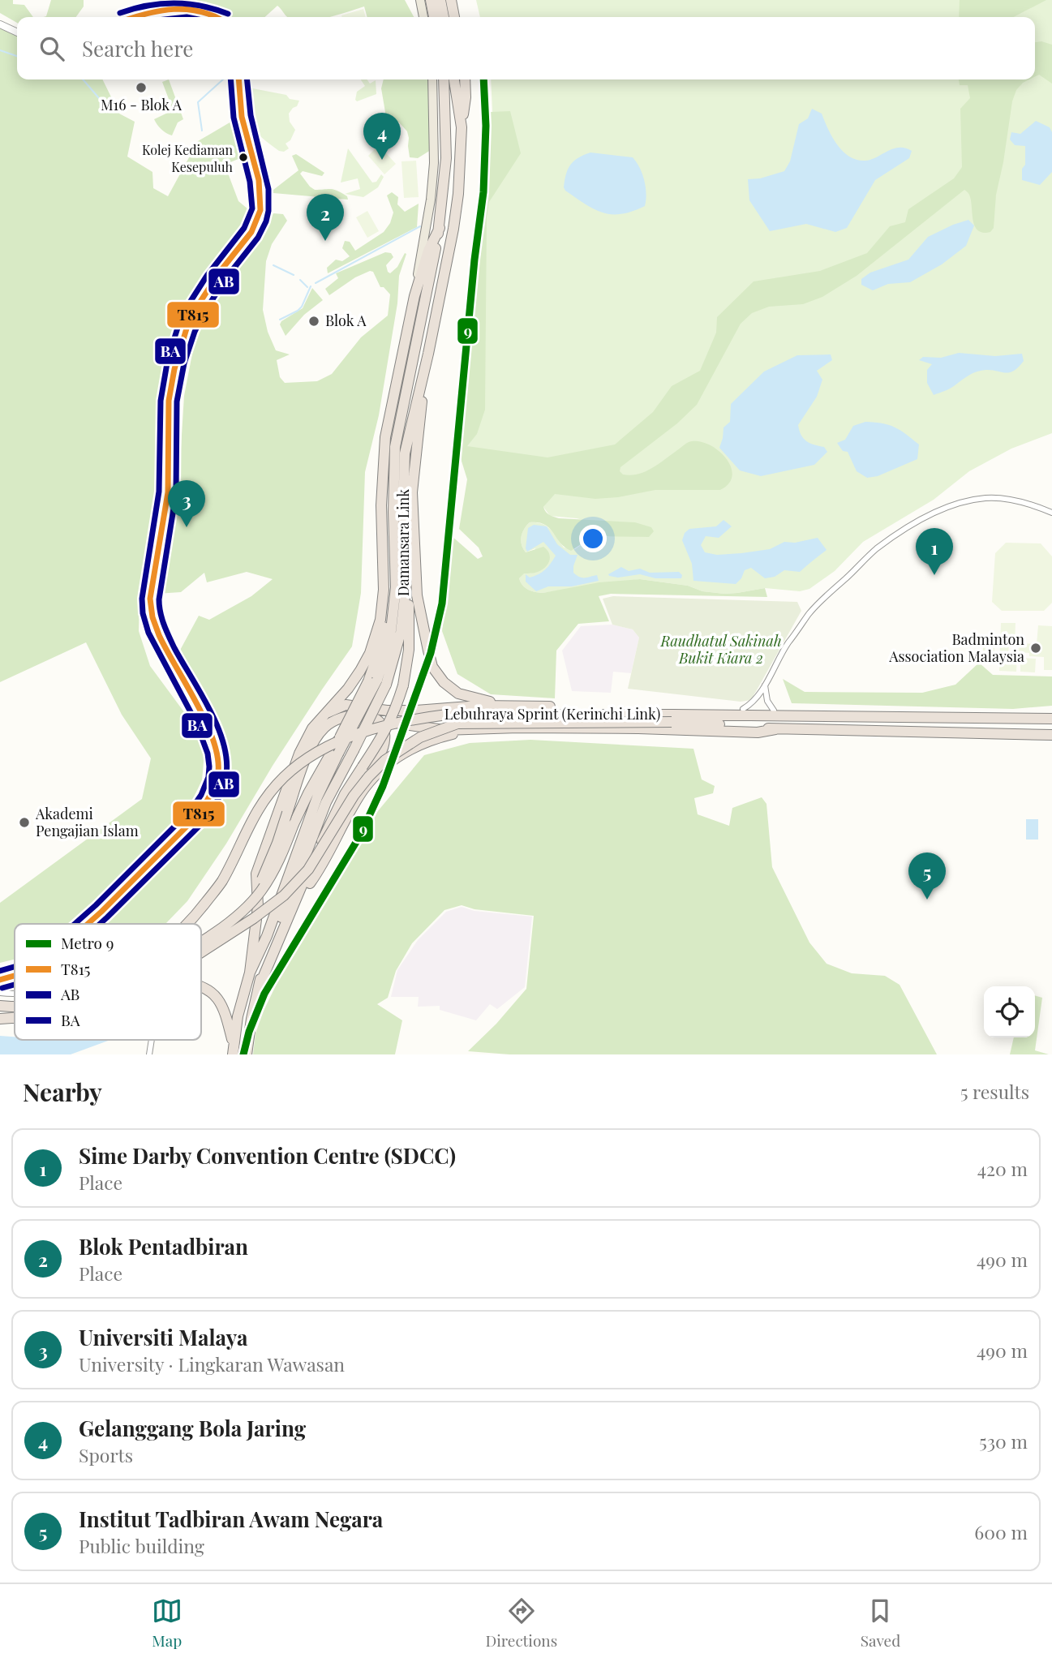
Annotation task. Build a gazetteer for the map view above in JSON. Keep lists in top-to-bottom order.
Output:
{
  "streets": {
    "highway": ["Damansara Link", "Lebuhraya Sprint (Kerinchi Link)"]
  },
  "parks": ["Raudhatul Sakinah Bukit Kiara 2"],
  "places": [
    "M16 - Blok A",
    "Kolej Kediaman Kesepuluh",
    "Blok A",
    "Badminton Association Malaysia",
    "Akademi Pengajian Islam"
  ],
  "lines": [
    "transit line BA",
    "transit line T815",
    "metro line 9",
    "transit line AB"
  ],
  "legend": [
    "Metro 9",
    "T815",
    "AB",
    "BA"
  ],
  "page": {
    "search": "Search here",
    "pins": [
      "4",
      "2",
      "3",
      "1",
      "5"
    ],
    "heading": ["Nearby", "5 results"],
    "list": [
      {
        "mark": "1",
        "name": "Sime Darby Convention Centre (SDCC)",
        "note": "Place",
        "value": "420 m"
      },
      {
        "mark": "2",
        "name": "Blok Pentadbiran",
        "note": "Place",
        "value": "490 m"
      },
      {
        "mark": "3",
        "name": "Universiti Malaya",
        "note": "University · Lingkaran Wawasan",
        "value": "490 m"
      },
      {
        "mark": "4",
        "name": "Gelanggang Bola Jaring",
        "note": "Sports",
        "value": "530 m"
      },
      {
        "mark": "5",
        "name": "Institut Tadbiran Awam Negara",
        "note": "Public building",
        "value": "600 m"
      }
    ],
    "nav": ["Map", "Directions", "Saved"]
  }
}
